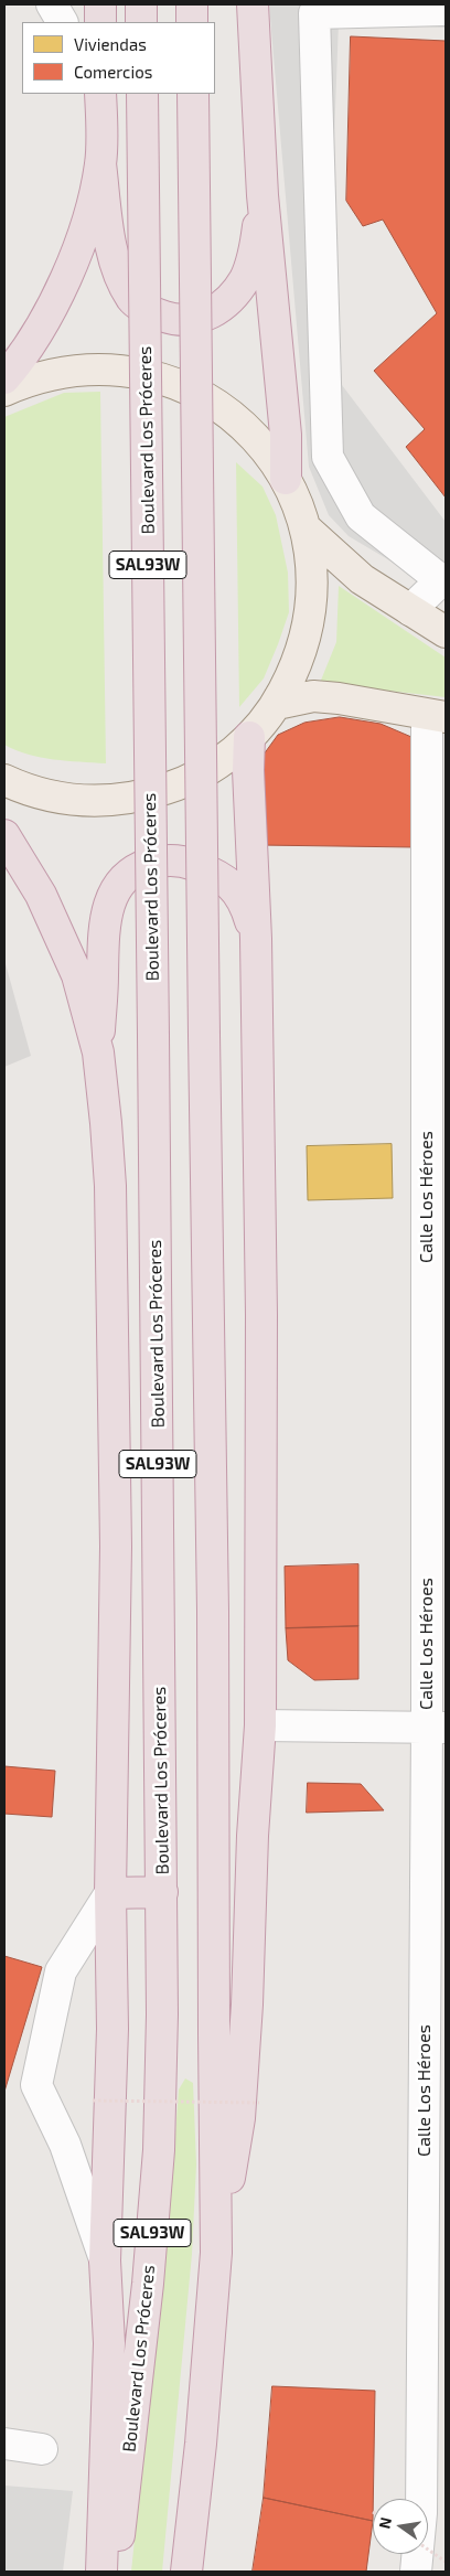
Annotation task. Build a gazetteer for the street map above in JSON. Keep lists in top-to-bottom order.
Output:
{
  "streets": {
    "highway": ["Boulevard Los Próceres", "SAL93W"],
    "street": ["Calle Los Héroes"]
  },
  "legend": ["Viviendas", "Comercios"],
  "north": "left"
}
